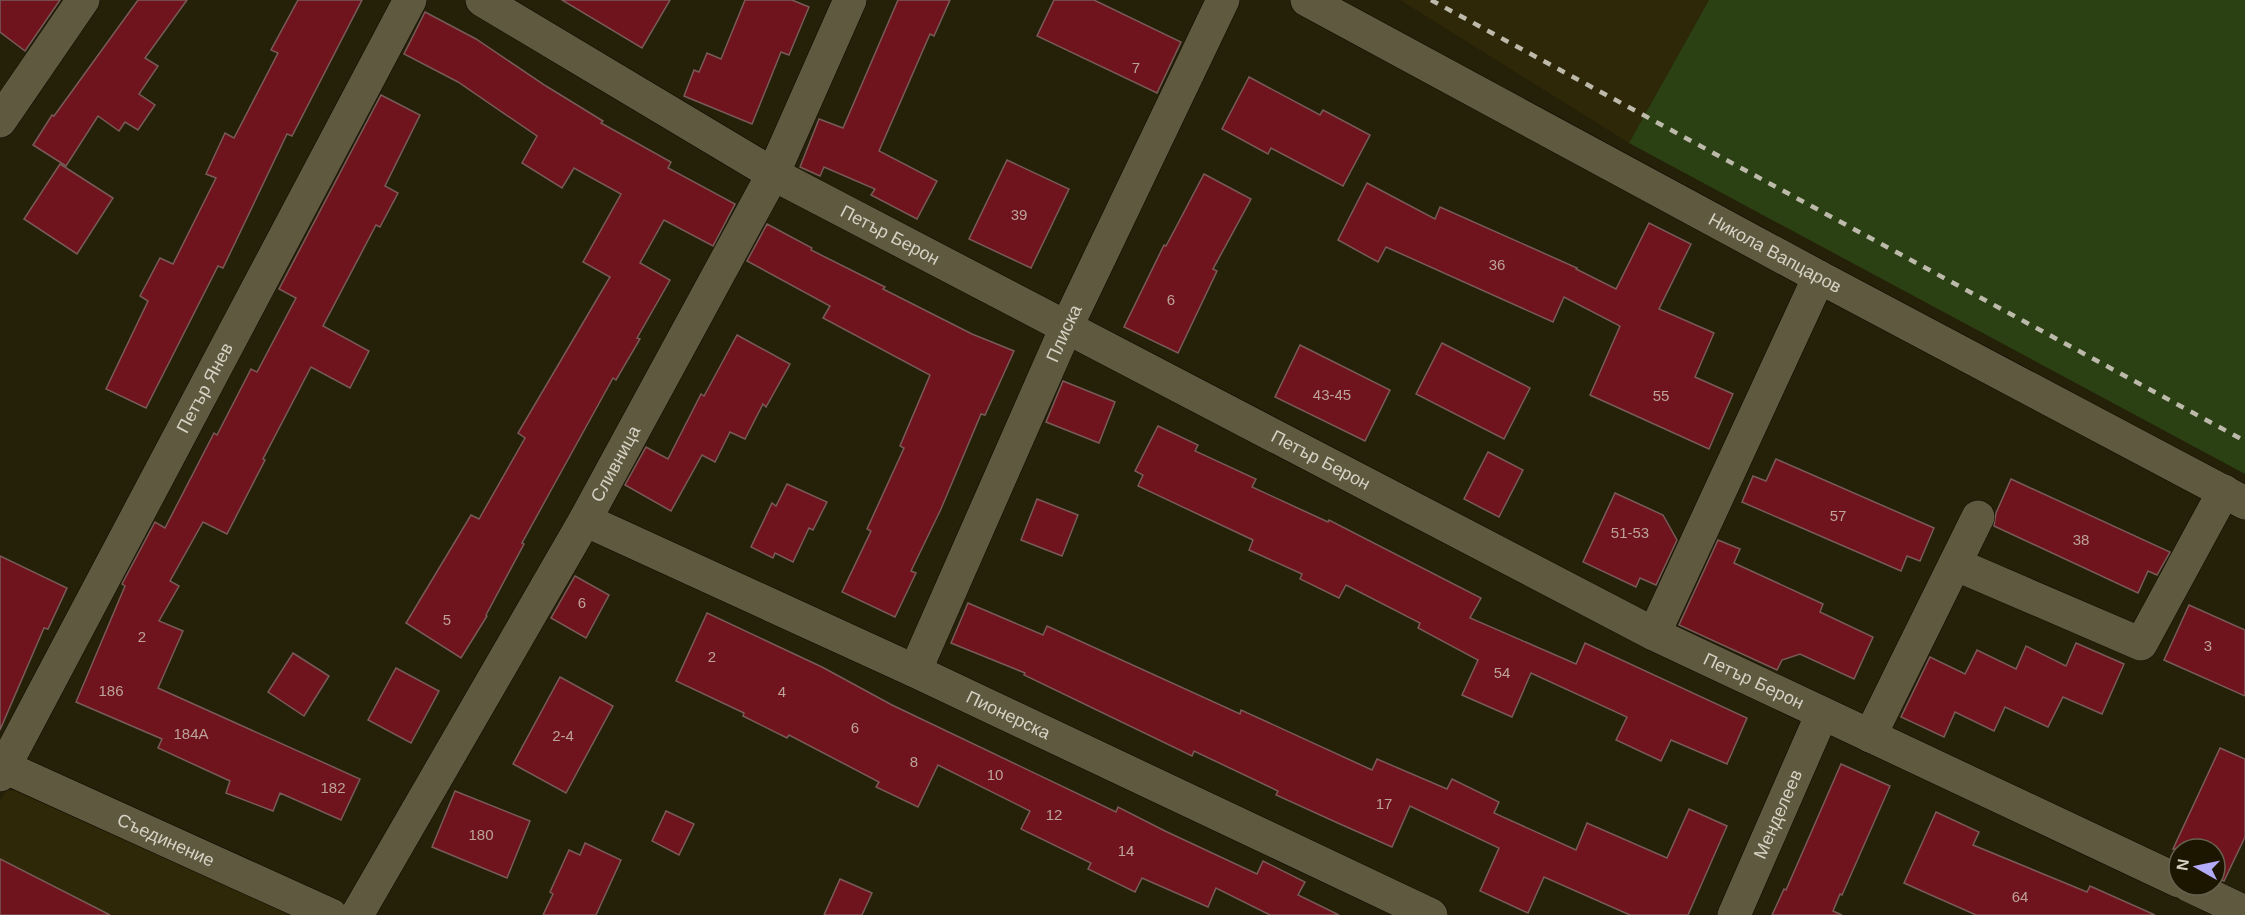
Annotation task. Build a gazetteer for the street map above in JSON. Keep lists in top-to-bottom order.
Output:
{
  "streets": {
    "street": [
      "Петър Берон",
      "Никола Вапцаров",
      "Плиска",
      "Петър Янев",
      "Сливница",
      "Пионерска",
      "Менделеев",
      "Съединение"
    ]
  },
  "crossings": [
    ["Петър Берон", "Плиска"],
    ["Петър Берон", "Сливница"],
    ["Петър Берон", "Менделеев"],
    ["Плиска", "Пионерска"],
    ["Петър Янев", "Съединение"],
    ["Сливница", "Пионерска"]
  ],
  "house_numbers": [
    "7",
    "39",
    "36",
    "6",
    "43-45",
    "55",
    "57",
    "51-53",
    "38",
    "6",
    "5",
    "2",
    "3",
    "2",
    "54",
    "186",
    "4",
    "6",
    "184А",
    "2-4",
    "8",
    "10",
    "182",
    "17",
    "12",
    "180",
    "14",
    "64"
  ],
  "north": "left"
}
